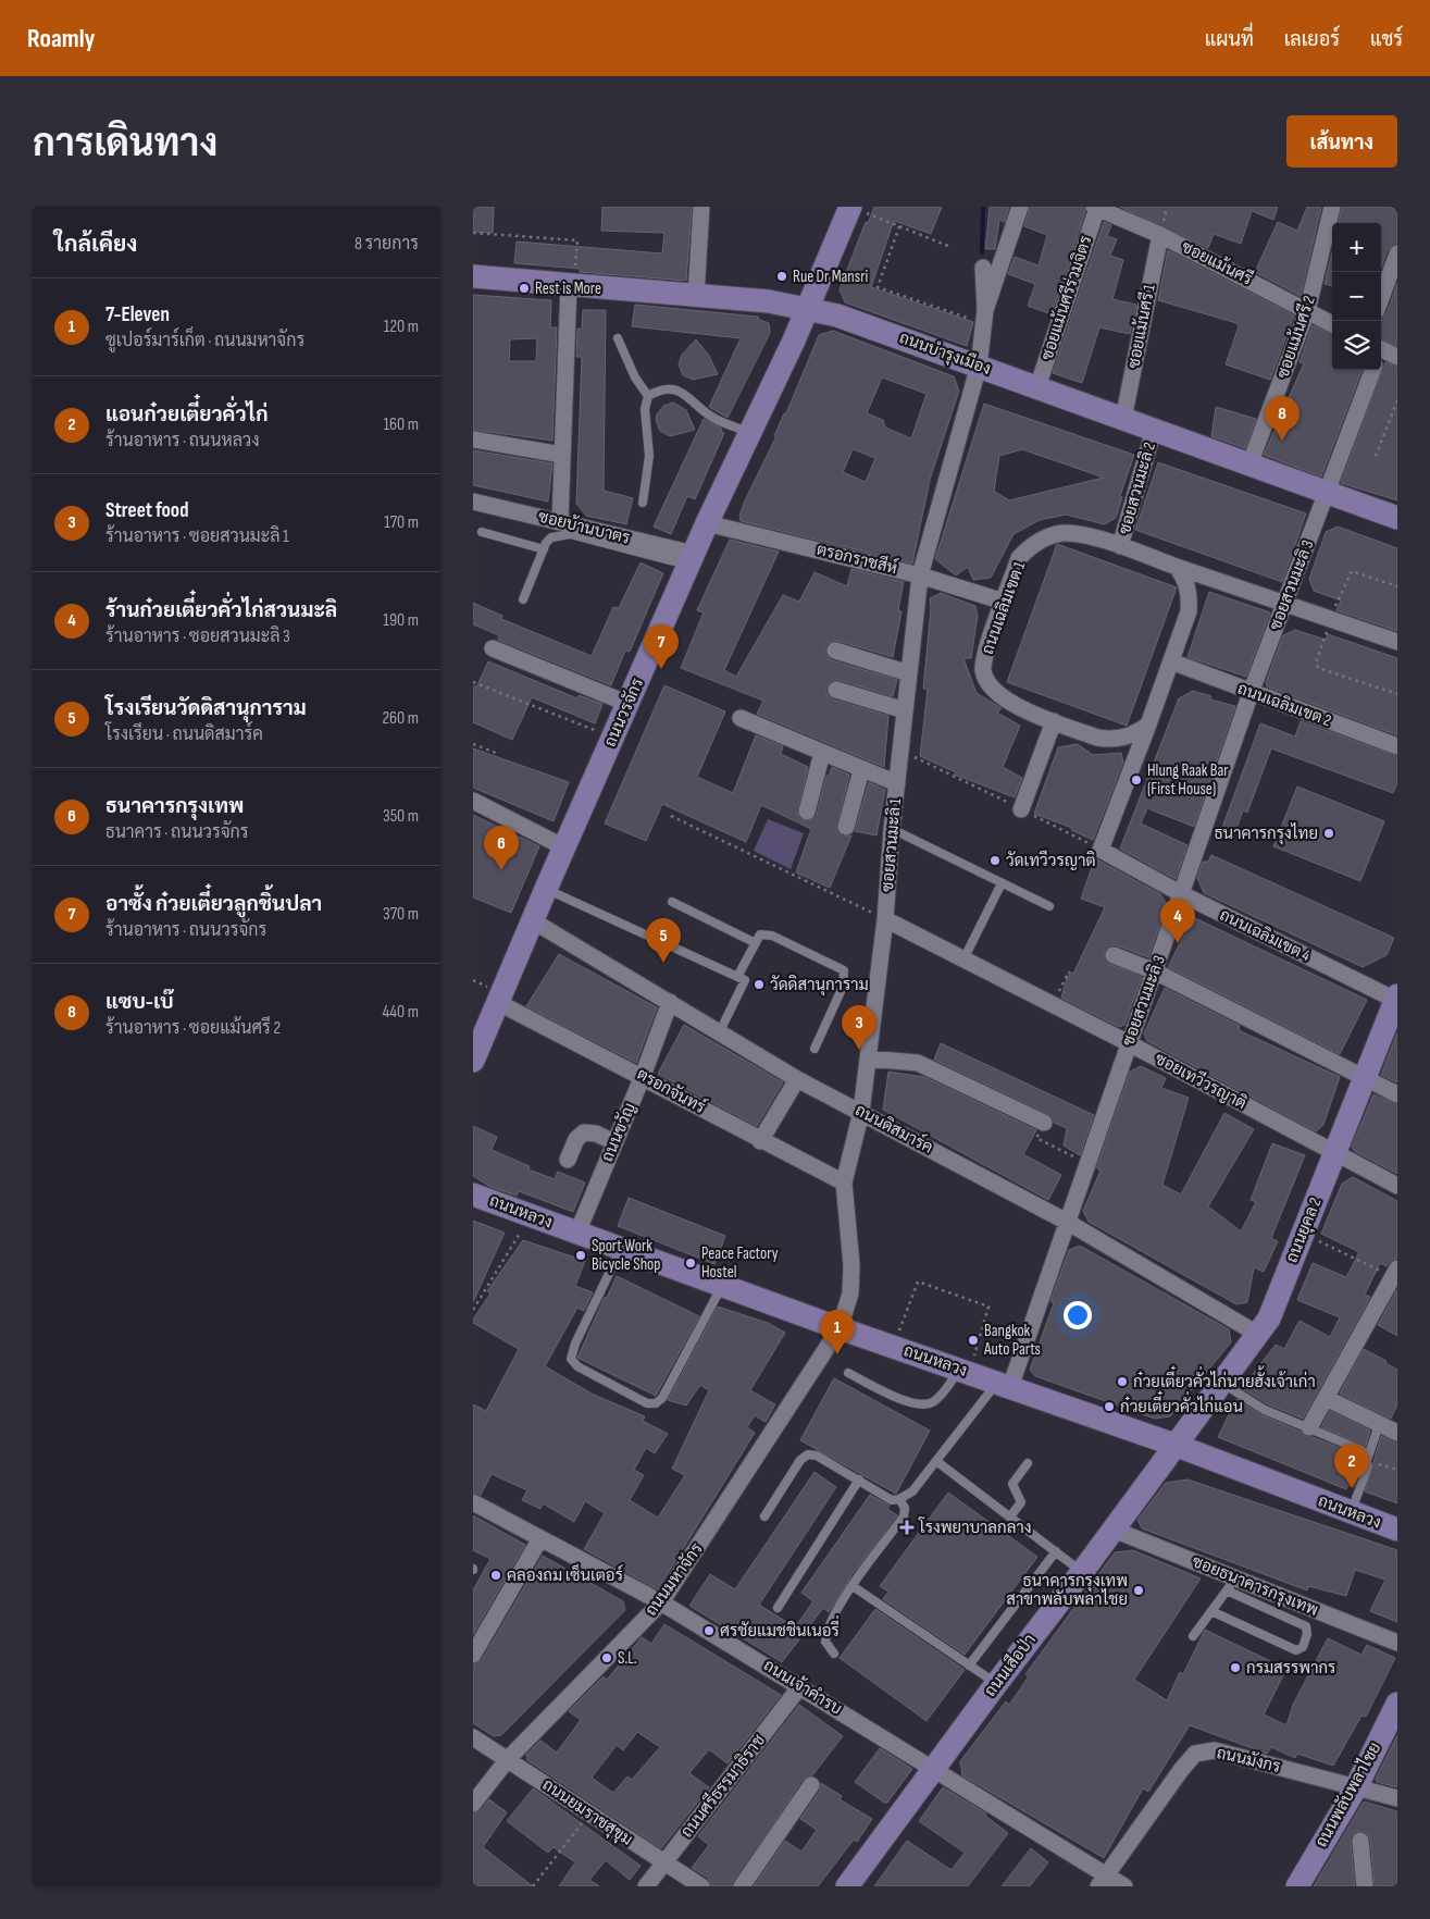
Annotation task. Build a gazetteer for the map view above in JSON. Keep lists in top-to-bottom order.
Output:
{
  "streets": {
    "street": [
      "ซอยแม้นศรี",
      "ซอยแม้นศรีร่วมจิตร",
      "ซอยแม้นศรี 1",
      "ซอยแม้นศรี 2",
      "ถนนบำรุงเมือง",
      "ซอยสวนมะลิ 2",
      "ซอยบ้านบาตร",
      "ตรอกราชสีห์",
      "ซอยสวนมะลิ 3",
      "ถนนเฉลิมเขต 1",
      "ถนนเฉลิมเขต 2",
      "ถนนวรจักร",
      "ซอยสวนมะลิ 1",
      "ถนนเฉลิมเขต 4",
      "ซอยเทวีวรญาติ",
      "ตรอกจันทร์",
      "ถนนดิสมาร์ค",
      "ถนนขวัญ",
      "ถนนหลวง",
      "ถนนยุคล 2",
      "ถนนมหาจักร",
      "ซอยธนาคารกรุงเทพ",
      "ถนนเสือป่า",
      "ถนนเจ้าคำรบ",
      "ถนนมังกร",
      "ถนนศรีธรรมาธิราช",
      "ถนนพลับพลาไชย",
      "ถนนยมราชสุขุม"
    ]
  },
  "crossings": [
    ["ซอยแม้นศรี", "ซอยแม้นศรีร่วมจิตร"],
    ["ซอยแม้นศรี", "ซอยแม้นศรี 1"],
    ["ซอยแม้นศรี", "ซอยแม้นศรี 2"],
    ["ซอยแม้นศรีร่วมจิตร", "ถนนบำรุงเมือง"],
    ["ซอยแม้นศรี 1", "ถนนบำรุงเมือง"],
    ["ซอยแม้นศรี 2", "ถนนบำรุงเมือง"],
    ["ถนนบำรุงเมือง", "ซอยสวนมะลิ 2"],
    ["ถนนบำรุงเมือง", "ซอยสวนมะลิ 3"],
    ["ถนนบำรุงเมือง", "ถนนวรจักร"],
    ["ถนนบำรุงเมือง", "ซอยสวนมะลิ 1"],
    ["ซอยสวนมะลิ 2", "ถนนเฉลิมเขต 1"],
    ["ซอยบ้านบาตร", "ถนนวรจักร"],
    ["ตรอกราชสีห์", "ถนนเฉลิมเขต 1"],
    ["ตรอกราชสีห์", "ถนนวรจักร"],
    ["ตรอกราชสีห์", "ซอยสวนมะลิ 1"],
    ["ซอยสวนมะลิ 3", "ถนนเฉลิมเขต 1"],
    ["ซอยสวนมะลิ 3", "ถนนเฉลิมเขต 2"],
    ["ซอยสวนมะลิ 3", "ถนนเฉลิมเขต 4"],
    ["ซอยสวนมะลิ 3", "ซอยเทวีวรญาติ"],
    ["ซอยสวนมะลิ 3", "ถนนดิสมาร์ค"],
    ["ซอยสวนมะลิ 3", "ถนนหลวง"],
    ["ถนนวรจักร", "ตรอกจันทร์"],
    ["ถนนวรจักร", "ถนนดิสมาร์ค"],
    ["ซอยสวนมะลิ 1", "ซอยเทวีวรญาติ"],
    ["ซอยสวนมะลิ 1", "ตรอกจันทร์"],
    ["ซอยสวนมะลิ 1", "ถนนดิสมาร์ค"],
    ["ซอยสวนมะลิ 1", "ถนนหลวง"],
    ["ซอยสวนมะลิ 1", "ถนนมหาจักร"],
    ["ถนนเฉลิมเขต 4", "ถนนยุคล 2"],
    ["ซอยเทวีวรญาติ", "ถนนยุคล 2"],
    ["ตรอกจันทร์", "ถนนขวัญ"],
    ["ถนนดิสมาร์ค", "ถนนขวัญ"],
    ["ถนนดิสมาร์ค", "ถนนยุคล 2"],
    ["ถนนขวัญ", "ถนนหลวง"],
    ["ถนนหลวง", "ถนนยุคล 2"],
    ["ถนนหลวง", "ถนนมหาจักร"],
    ["ถนนหลวง", "ถนนเสือป่า"],
    ["ถนนยุคล 2", "ถนนเสือป่า"],
    ["ถนนมหาจักร", "ถนนเจ้าคำรบ"],
    ["ถนนมหาจักร", "ถนนยมราชสุขุม"],
    ["ซอยธนาคารกรุงเทพ", "ถนนเสือป่า"],
    ["ถนนเสือป่า", "ถนนเจ้าคำรบ"],
    ["ถนนเจ้าคำรบ", "ถนนมังกร"],
    ["ถนนเจ้าคำรบ", "ถนนศรีธรรมาธิราช"],
    ["ถนนมังกร", "ถนนพลับพลาไชย"],
    ["ถนนศรีธรรมาธิราช", "ถนนยมราชสุขุม"]
  ],
  "places": {
    "other": [
      "Rue Dr Mansri",
      "Rest is More",
      "Hlung Raak Bar (First House)",
      "ธนาคารกรุงไทย",
      "วัดเทวีวรญาติ",
      "วัดดิสานุการาม",
      "Sport Work Bicycle Shop",
      "Peace Factory Hostel",
      "Bangkok Auto Parts",
      "ก๋วยเตี๋ยวคั่วไก่นายฮั้งเจ้าเก่า",
      "ก๋วยเตี๋ยวคั่วไก่แอน",
      "คลองถม เซ็นเตอร์",
      "ธนาคารกรุงเทพ สาขาพลับพลาไชย",
      "ศรชัยแมชชินเนอรี่",
      "S.L.",
      "กรมสรรพากร"
    ],
    "health": ["โรงพยาบาลกลาง"]
  },
  "page": {
    "header": "Roamly",
    "nav": ["แผนที่", "เลเยอร์", "แชร์"],
    "title": "การเดินทาง",
    "buttons": "เส้นทาง",
    "heading": ["ใกล้เคียง", "8 รายการ"],
    "map_buttons": ["+", "−"],
    "list": [
      {
        "mark": "1",
        "name": "7-Eleven",
        "note": "ซูเปอร์มาร์เก็ต · ถนนมหาจักร",
        "value": "120 m"
      },
      {
        "mark": "2",
        "name": "แอนก๋วยเตี๋ยวคั่วไก่",
        "note": "ร้านอาหาร · ถนนหลวง",
        "value": "160 m"
      },
      {
        "mark": "3",
        "name": "Street food",
        "note": "ร้านอาหาร · ซอยสวนมะลิ 1",
        "value": "170 m"
      },
      {
        "mark": "4",
        "name": "ร้านก๋วยเตี๋ยวคั่วไก่สวนมะลิ",
        "note": "ร้านอาหาร · ซอยสวนมะลิ 3",
        "value": "190 m"
      },
      {
        "mark": "5",
        "name": "โรงเรียนวัดดิสานุการาม",
        "note": "โรงเรียน · ถนนดิสมาร์ค",
        "value": "260 m"
      },
      {
        "mark": "6",
        "name": "ธนาคารกรุงเทพ",
        "note": "ธนาคาร · ถนนวรจักร",
        "value": "350 m"
      },
      {
        "mark": "7",
        "name": "อาซั้ง ก๋วยเตี๋ยวลูกชิ้นปลา",
        "note": "ร้านอาหาร · ถนนวรจักร",
        "value": "370 m"
      },
      {
        "mark": "8",
        "name": "แซบ-เบ๊",
        "note": "ร้านอาหาร · ซอยแม้นศรี 2",
        "value": "440 m"
      }
    ],
    "pins": [
      "8",
      "7",
      "6",
      "4",
      "5",
      "3",
      "1",
      "2"
    ]
  }
}
